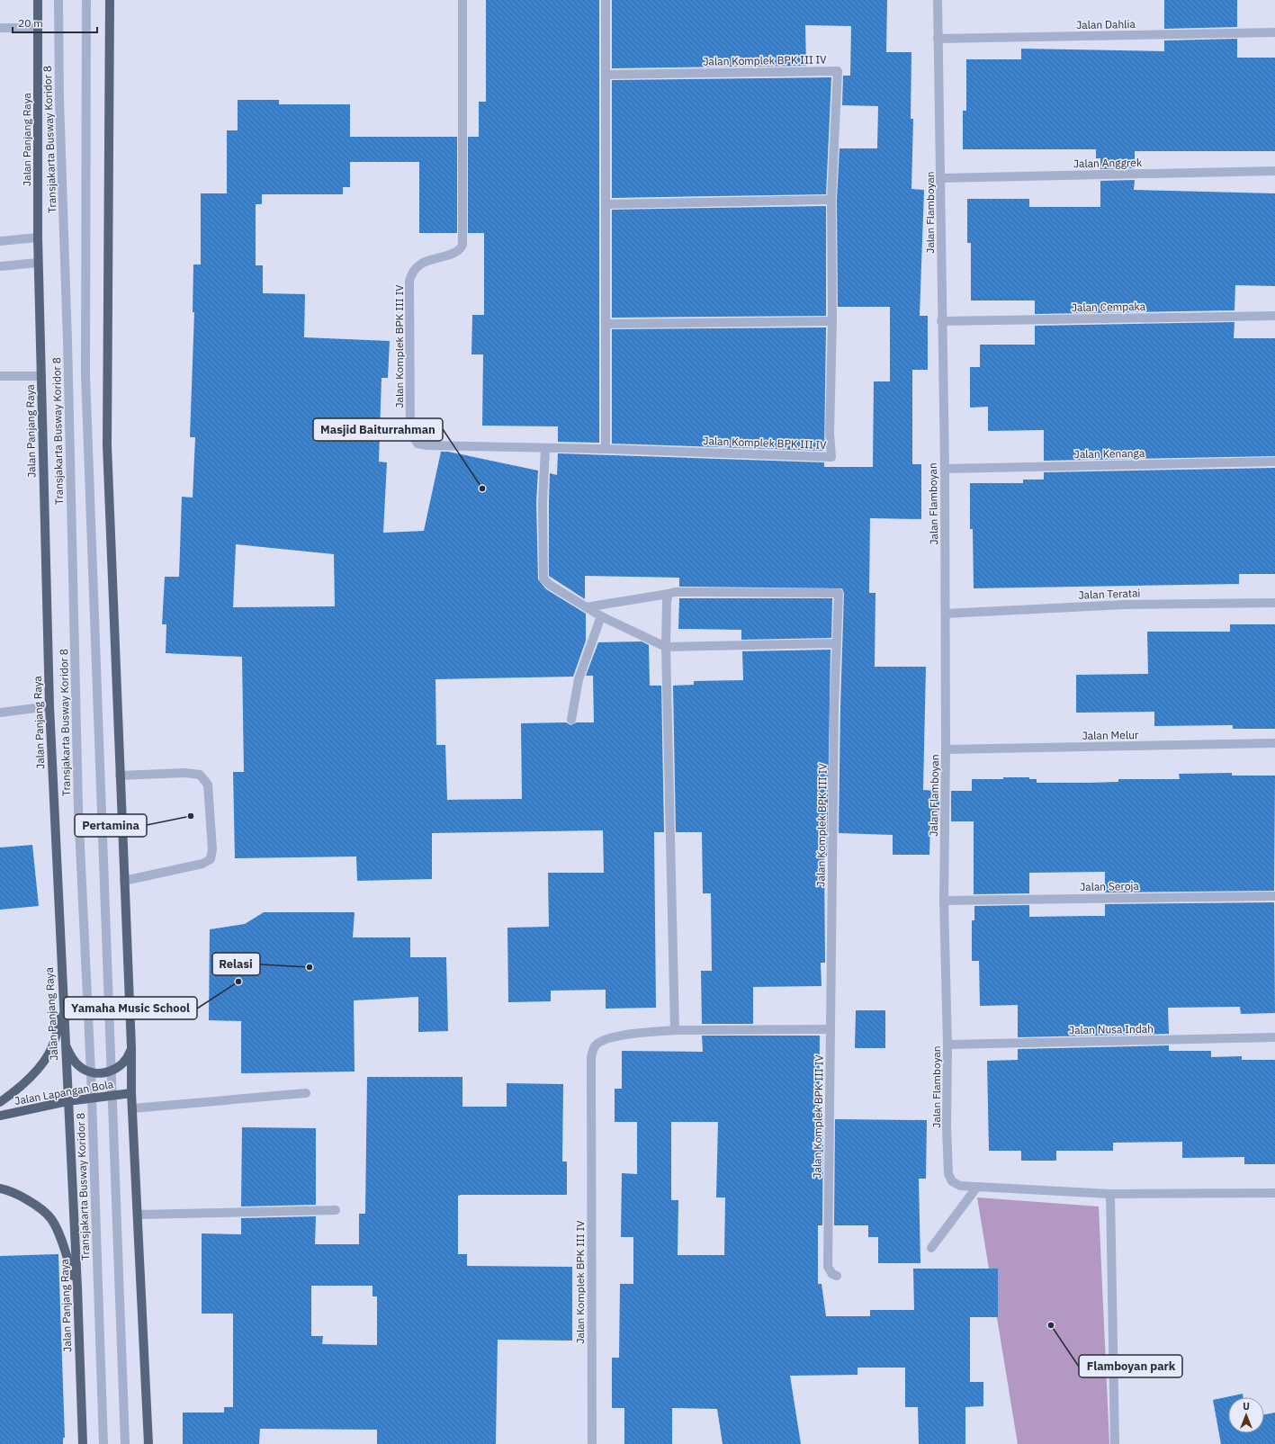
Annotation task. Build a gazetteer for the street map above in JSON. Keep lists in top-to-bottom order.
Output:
{
  "streets": {
    "main road": ["Jalan Panjang Raya", "Jalan Lapangan Bola"],
    "street": [
      "Jalan Dahlia",
      "Jalan Komplek BPK III IV",
      "Transjakarta Busway Koridor 8",
      "Jalan Anggrek",
      "Jalan Flamboyan",
      "Jalan Cempaka",
      "Jalan Kenanga",
      "Jalan Teratai",
      "Jalan Melur",
      "Jalan Seroja",
      "Jalan Nusa Indah"
    ]
  },
  "crossings": [
    ["Jalan Dahlia", "Jalan Flamboyan"],
    ["Jalan Panjang Raya", "Jalan Lapangan Bola"],
    ["Transjakarta Busway Koridor 8", "Jalan Lapangan Bola"],
    ["Jalan Anggrek", "Jalan Flamboyan"],
    ["Jalan Flamboyan", "Jalan Cempaka"],
    ["Jalan Flamboyan", "Jalan Kenanga"],
    ["Jalan Flamboyan", "Jalan Teratai"],
    ["Jalan Flamboyan", "Jalan Melur"],
    ["Jalan Flamboyan", "Jalan Seroja"],
    ["Jalan Flamboyan", "Jalan Nusa Indah"]
  ],
  "places": [
    "Masjid Baiturrahman",
    "Pertamina",
    "Relasi",
    "Yamaha Music School",
    "Flamboyan park"
  ],
  "scale_bar": "20 m",
  "north": "top"
}
